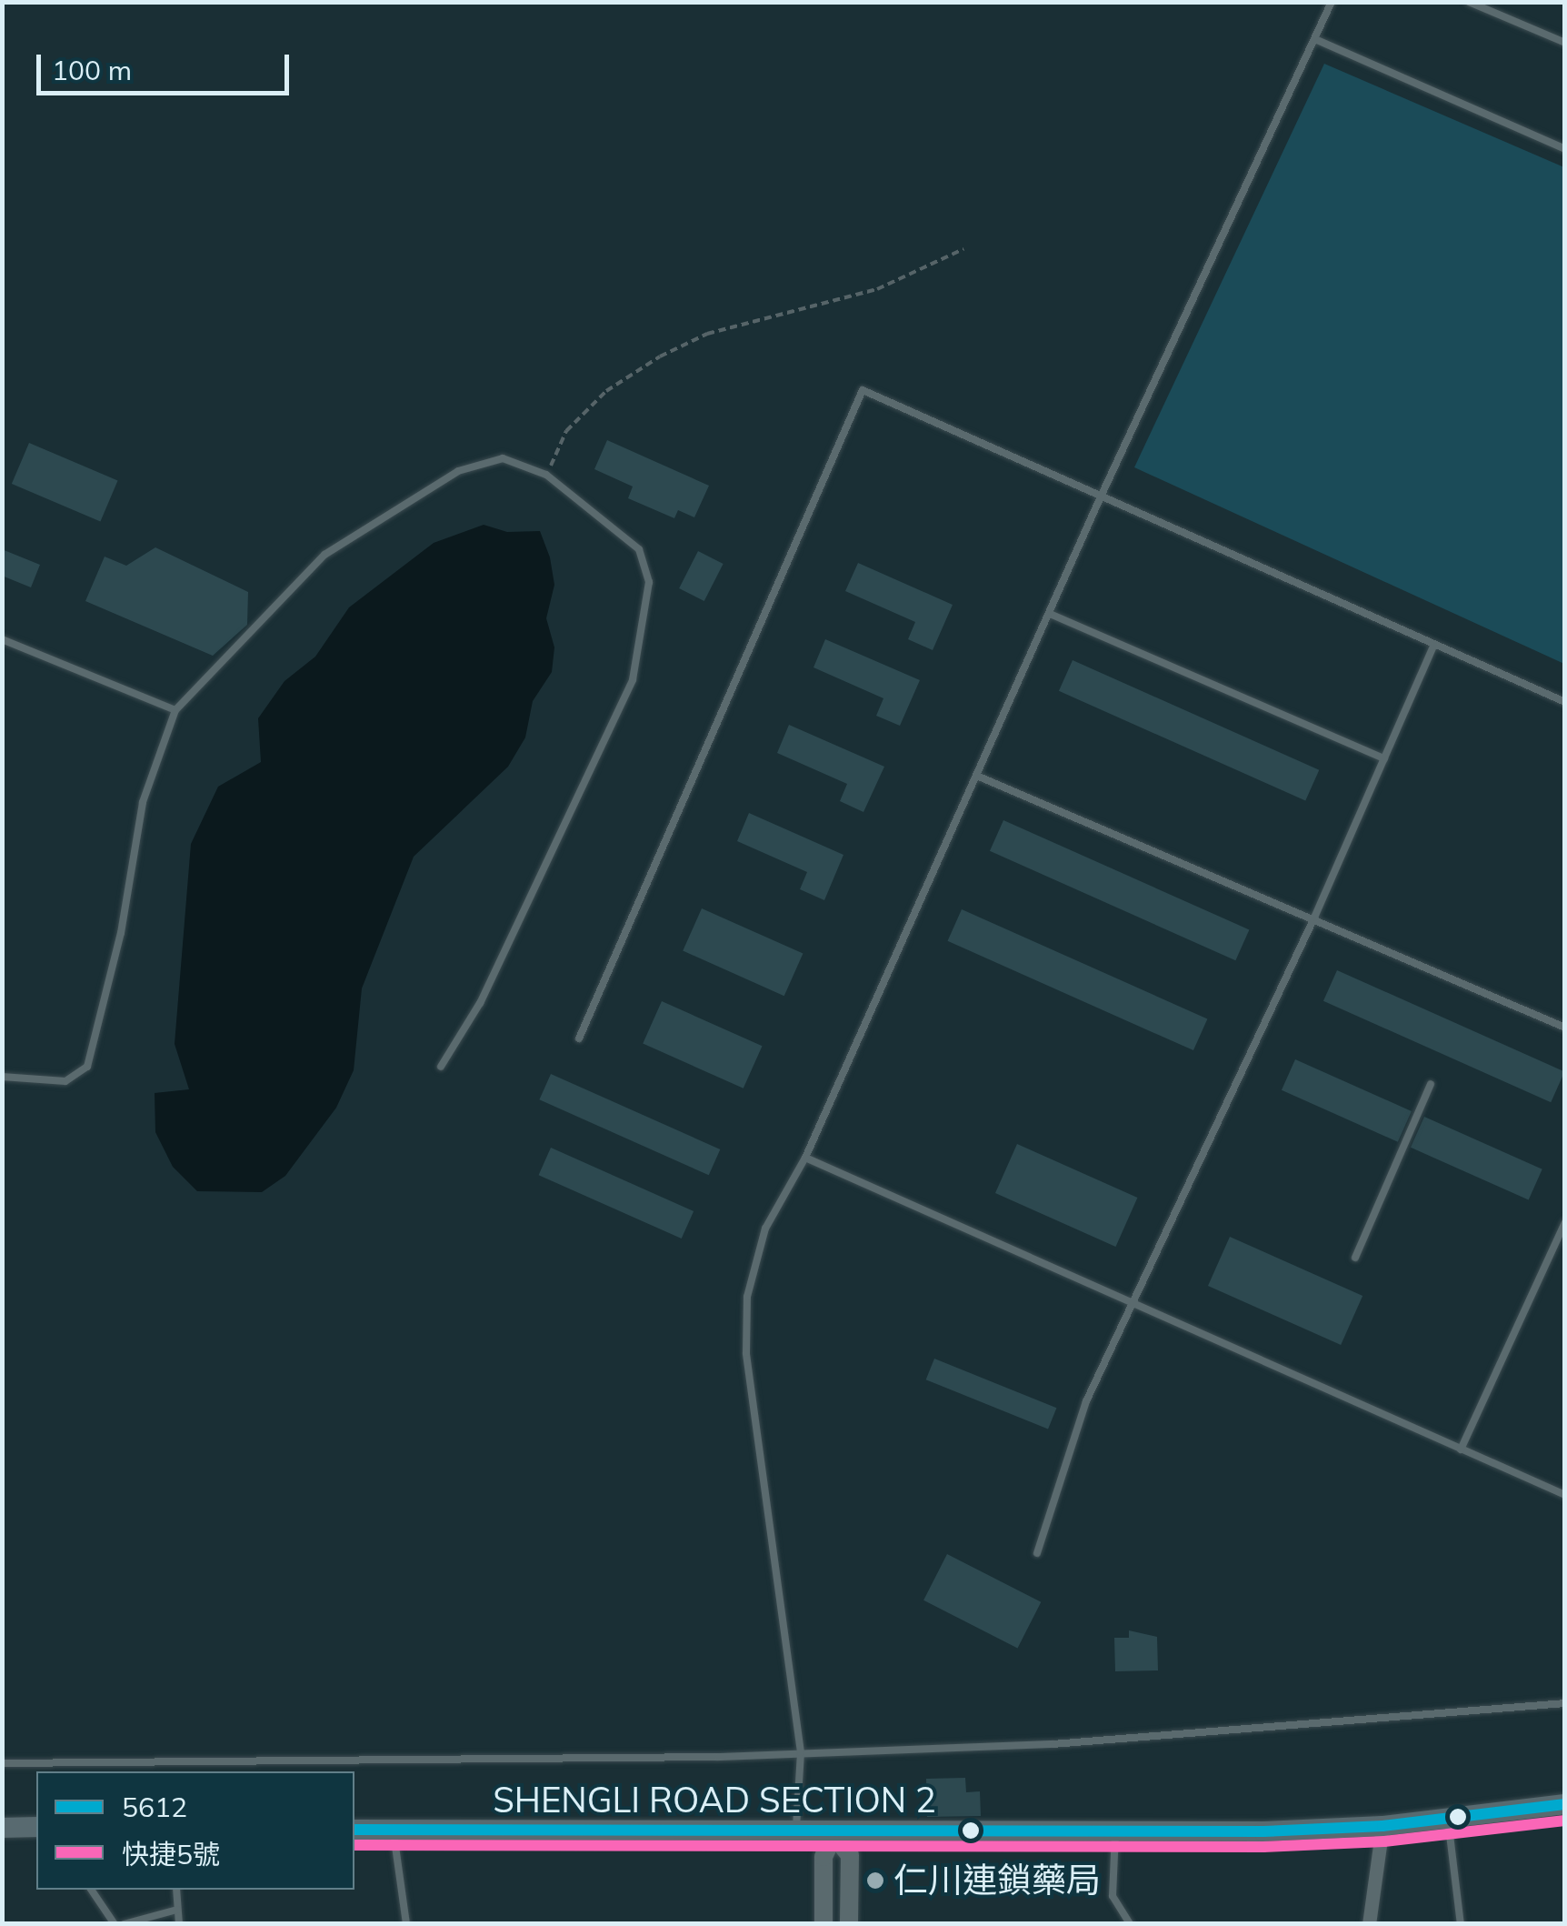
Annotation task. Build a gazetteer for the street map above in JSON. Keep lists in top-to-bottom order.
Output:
{
  "streets": {
    "main road": ["SHENGLI ROAD SECTION 2"]
  },
  "places": ["仁川連鎖藥局"],
  "lines": ["transit line 5612", "transit line 快捷5號"],
  "legend": ["5612", "快捷5號"],
  "scale_bar": "100 m"
}
